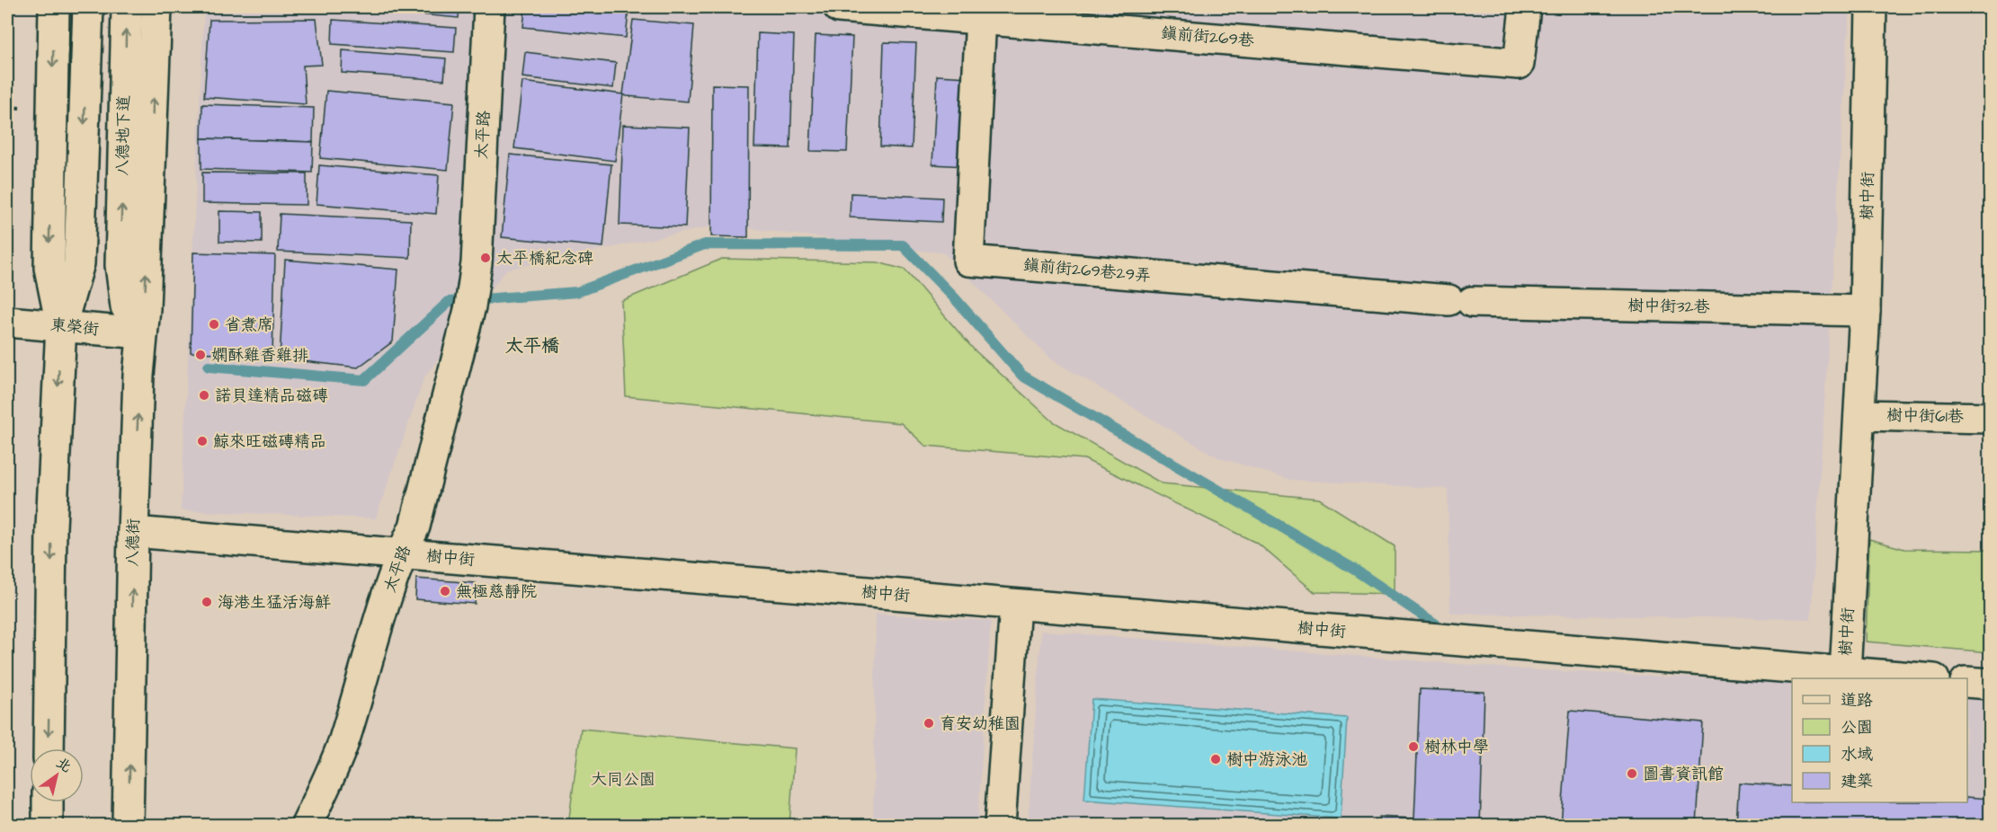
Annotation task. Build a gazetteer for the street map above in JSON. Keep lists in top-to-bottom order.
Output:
{
  "streets": {
    "street": [
      "鎮前街269巷",
      "太平路",
      "八德地下道",
      "樹中街",
      "鎮前街269巷29弄",
      "樹中街32巷",
      "東榮街",
      "樹中街61巷",
      "八德街"
    ]
  },
  "crossings": [
    ["鎮前街269巷", "鎮前街269巷29弄"],
    ["太平路", "樹中街"],
    ["八德地下道", "東榮街"],
    ["八德地下道", "八德街"],
    ["樹中街", "樹中街32巷"],
    ["樹中街", "樹中街61巷"],
    ["樹中街", "八德街"],
    ["鎮前街269巷29弄", "樹中街32巷"],
    ["東榮街", "八德街"]
  ],
  "districts": ["太平橋"],
  "parks": ["大同公園"],
  "places": [
    "太平橋紀念碑",
    "省煮席",
    "嫻酥雞香雞排",
    "諾貝達精品磁磚",
    "鯨來旺磁磚精品",
    "無極慈靜院",
    "海港生猛活海鮮",
    "育安幼稚園",
    "樹林中學",
    "樹中游泳池",
    "圖書資訊館"
  ],
  "legend": [
    "道路",
    "公園",
    "水域",
    "建築"
  ],
  "north": "top right"
}
